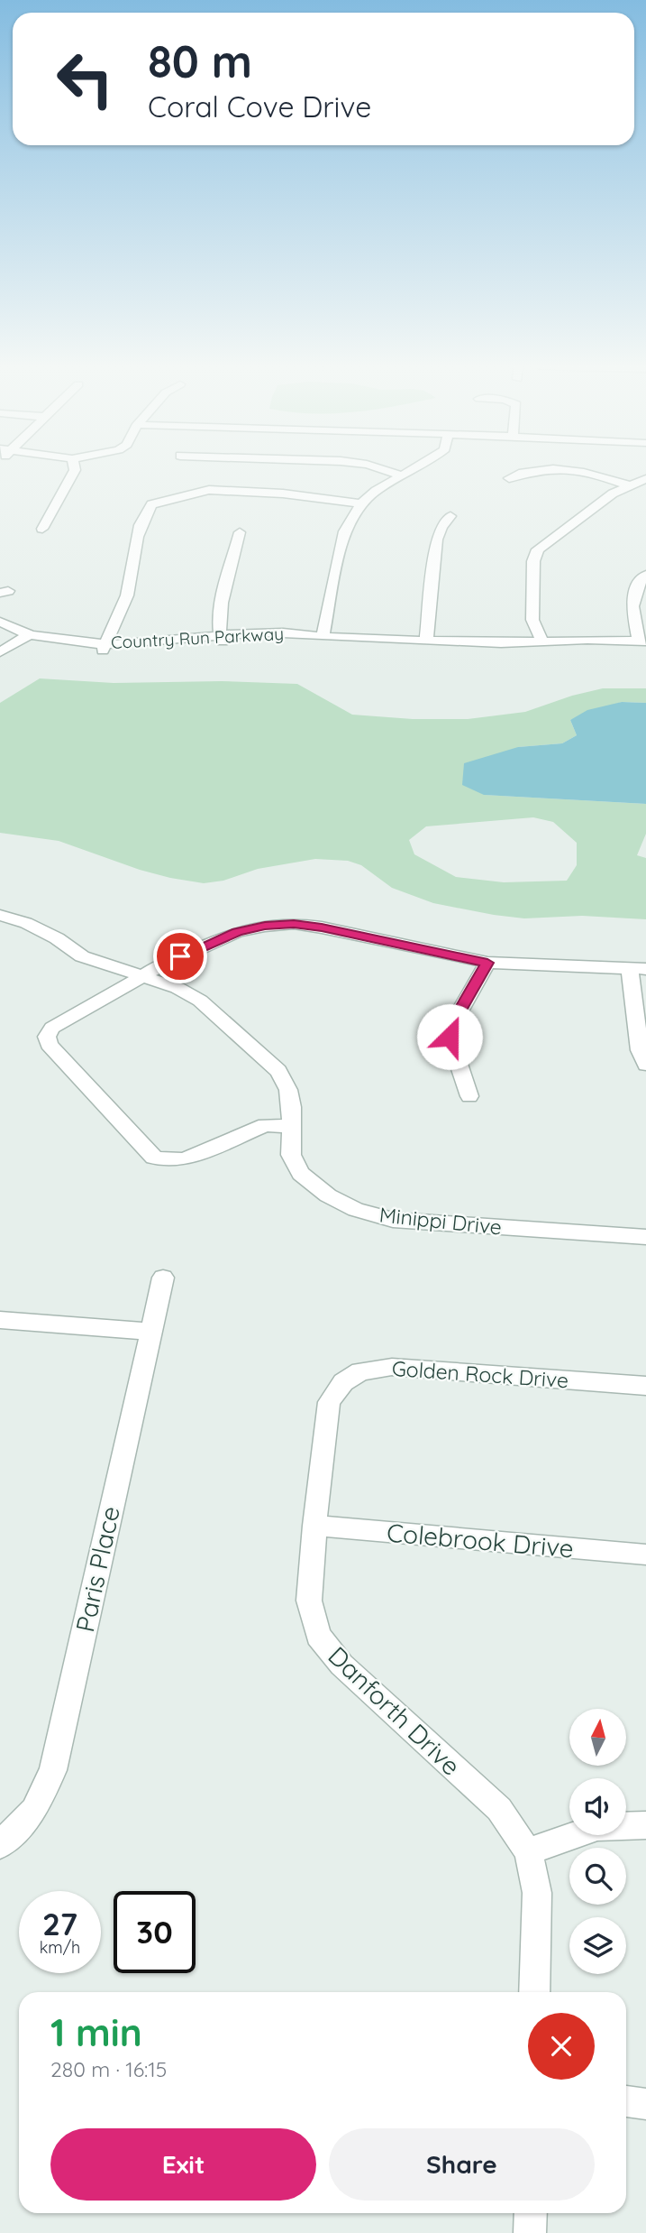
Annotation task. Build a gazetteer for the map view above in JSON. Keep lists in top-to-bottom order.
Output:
{
  "streets": {
    "street": [
      "Country Run Parkway",
      "Minippi Drive",
      "Golden Rock Drive",
      "Colebrook Drive",
      "Paris Place",
      "Danforth Drive"
    ]
  },
  "crossings": [
    ["Golden Rock Drive", "Danforth Drive"],
    ["Colebrook Drive", "Danforth Drive"]
  ],
  "north": "top",
  "page": {
    "turn": ["80 m", "Coral Cove Drive"],
    "speed": "27 km/h",
    "limit": "30",
    "heading": ["1 min", "280 m · 16:15"],
    "buttons": ["Exit", "Share"]
  }
}
